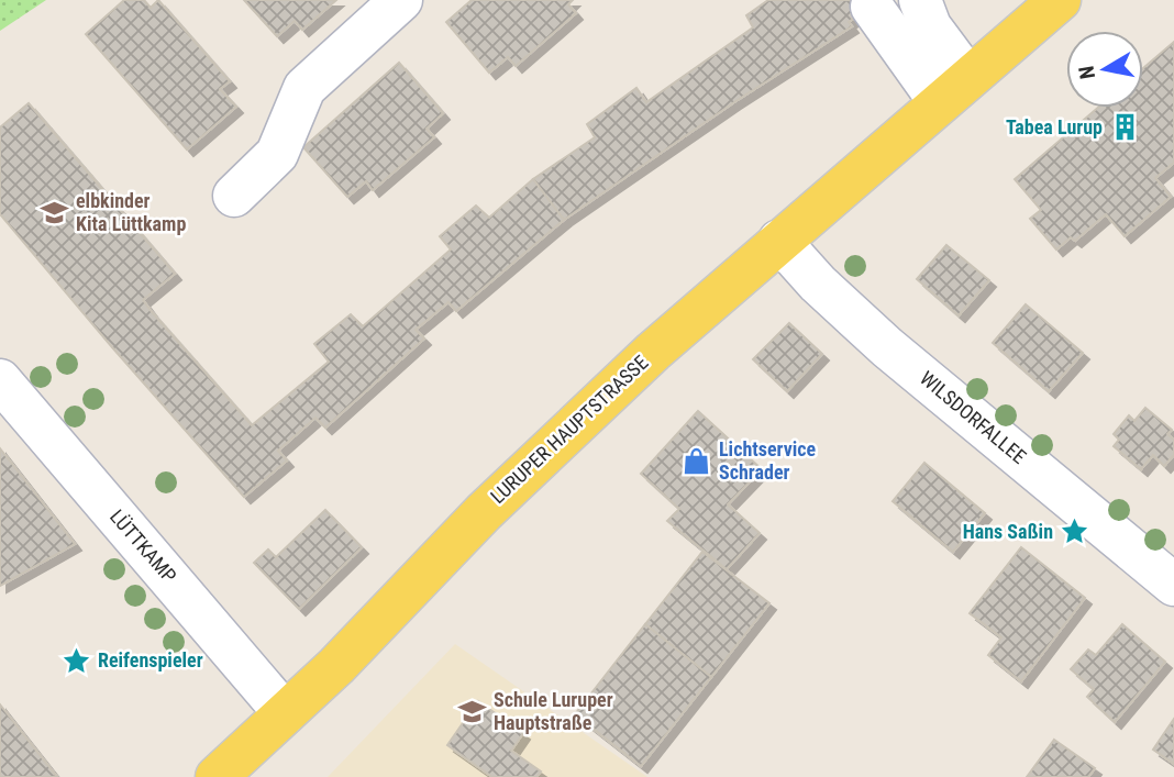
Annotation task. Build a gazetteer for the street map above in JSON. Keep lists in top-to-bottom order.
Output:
{
  "streets": {
    "main road": ["LURUPER HAUPTSTRASSE"],
    "street": ["WILSDORFALLEE", "LÜTTKAMP"]
  },
  "crossings": [
    ["WILSDORFALLEE", "LURUPER HAUPTSTRASSE"],
    ["LURUPER HAUPTSTRASSE", "LÜTTKAMP"]
  ],
  "places": {
    "building": ["Tabea Lurup"],
    "school or university": ["elbkinder Kita Lüttkamp", "Schule Luruper Hauptstraße"],
    "shop": ["Lichtservice Schrader"],
    "place": ["Hans Saßin", "Reifenspieler"]
  },
  "north": "left"
}
